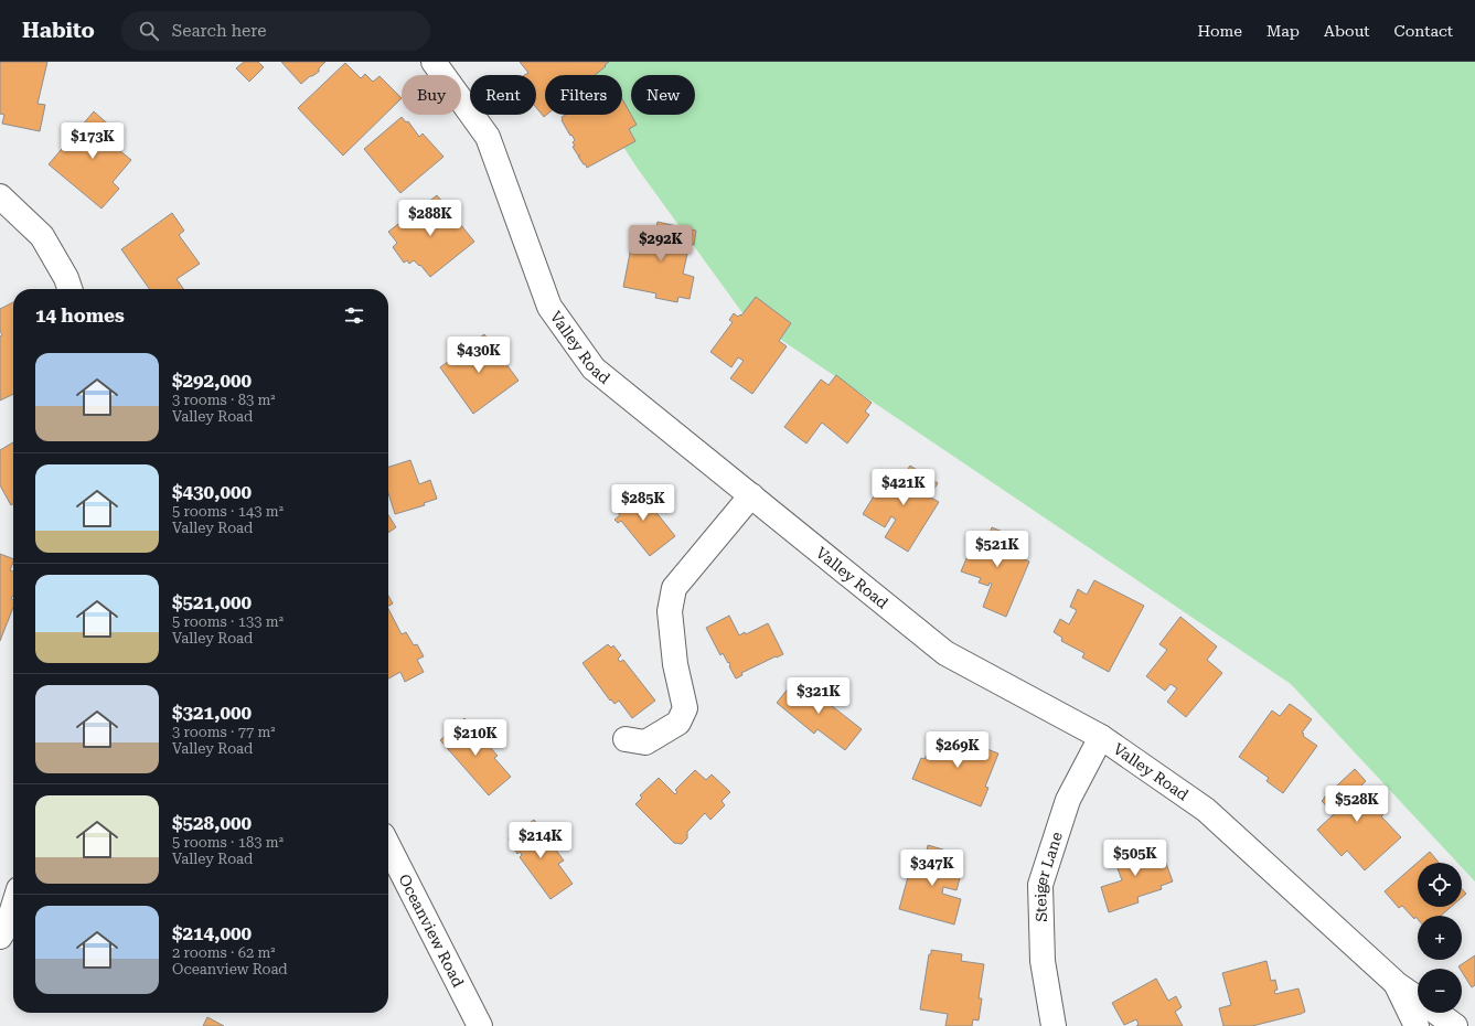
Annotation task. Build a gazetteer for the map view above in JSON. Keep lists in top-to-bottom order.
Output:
{
  "streets": {
    "street": ["Valley Road", "Steiger Lane", "Oceanview Road"]
  },
  "crossings": [
    ["Valley Road", "Steiger Lane"]
  ],
  "page": {
    "header": "Habito",
    "search": "Search here",
    "nav": [
      "Home",
      "Map",
      "About",
      "Contact"
    ],
    "chip": [
      "Buy",
      "Rent",
      "Filters",
      "New"
    ],
    "price": [
      "$173K",
      "$288K",
      "$292K",
      "$430K",
      "$421K",
      "$285K",
      "$521K",
      "$321K",
      "$210K",
      "$269K",
      "$528K",
      "$214K",
      "$505K",
      "$347K"
    ],
    "heading": "14 homes",
    "list": [
      {
        "name": "$292,000",
        "note": "3 rooms · 83 m² · Valley Road"
      },
      {
        "name": "$430,000",
        "note": "5 rooms · 143 m² · Valley Road"
      },
      {
        "name": "$521,000",
        "note": "5 rooms · 133 m² · Valley Road"
      },
      {
        "name": "$321,000",
        "note": "3 rooms · 77 m² · Valley Road"
      },
      {
        "name": "$528,000",
        "note": "5 rooms · 183 m² · Valley Road"
      },
      {
        "name": "$214,000",
        "note": "2 rooms · 62 m² · Oceanview Road"
      }
    ],
    "map_buttons": ["+", "−"]
  }
}
